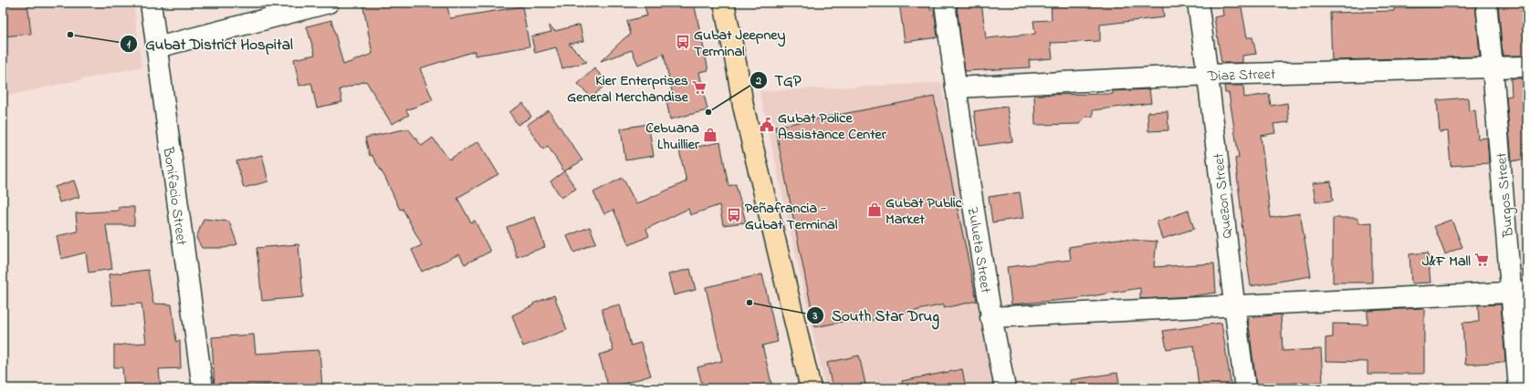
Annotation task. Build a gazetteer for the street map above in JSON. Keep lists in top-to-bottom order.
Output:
{
  "streets": {
    "street": [
      "Diaz Street",
      "Burgos Street",
      "Bonifacio Street",
      "Quezon Street",
      "Zulueta Street"
    ]
  },
  "crossings": [
    ["Diaz Street", "Burgos Street"],
    ["Diaz Street", "Quezon Street"],
    ["Diaz Street", "Zulueta Street"]
  ],
  "places": {
    "other": ["Gubat District Hospital", "TGP", "South Star Drug"],
    "bus stop": ["Gubat Jeepney Terminal", "Peñafrancia - Gubat Terminal"],
    "supermarket": ["Kier Enterprises General Merchandise", "J&F Mall"],
    "public building": ["Gubat Police Assistance Center"],
    "shop": ["Cebuana Lhuillier", "Gubat Public Market"]
  }
}
